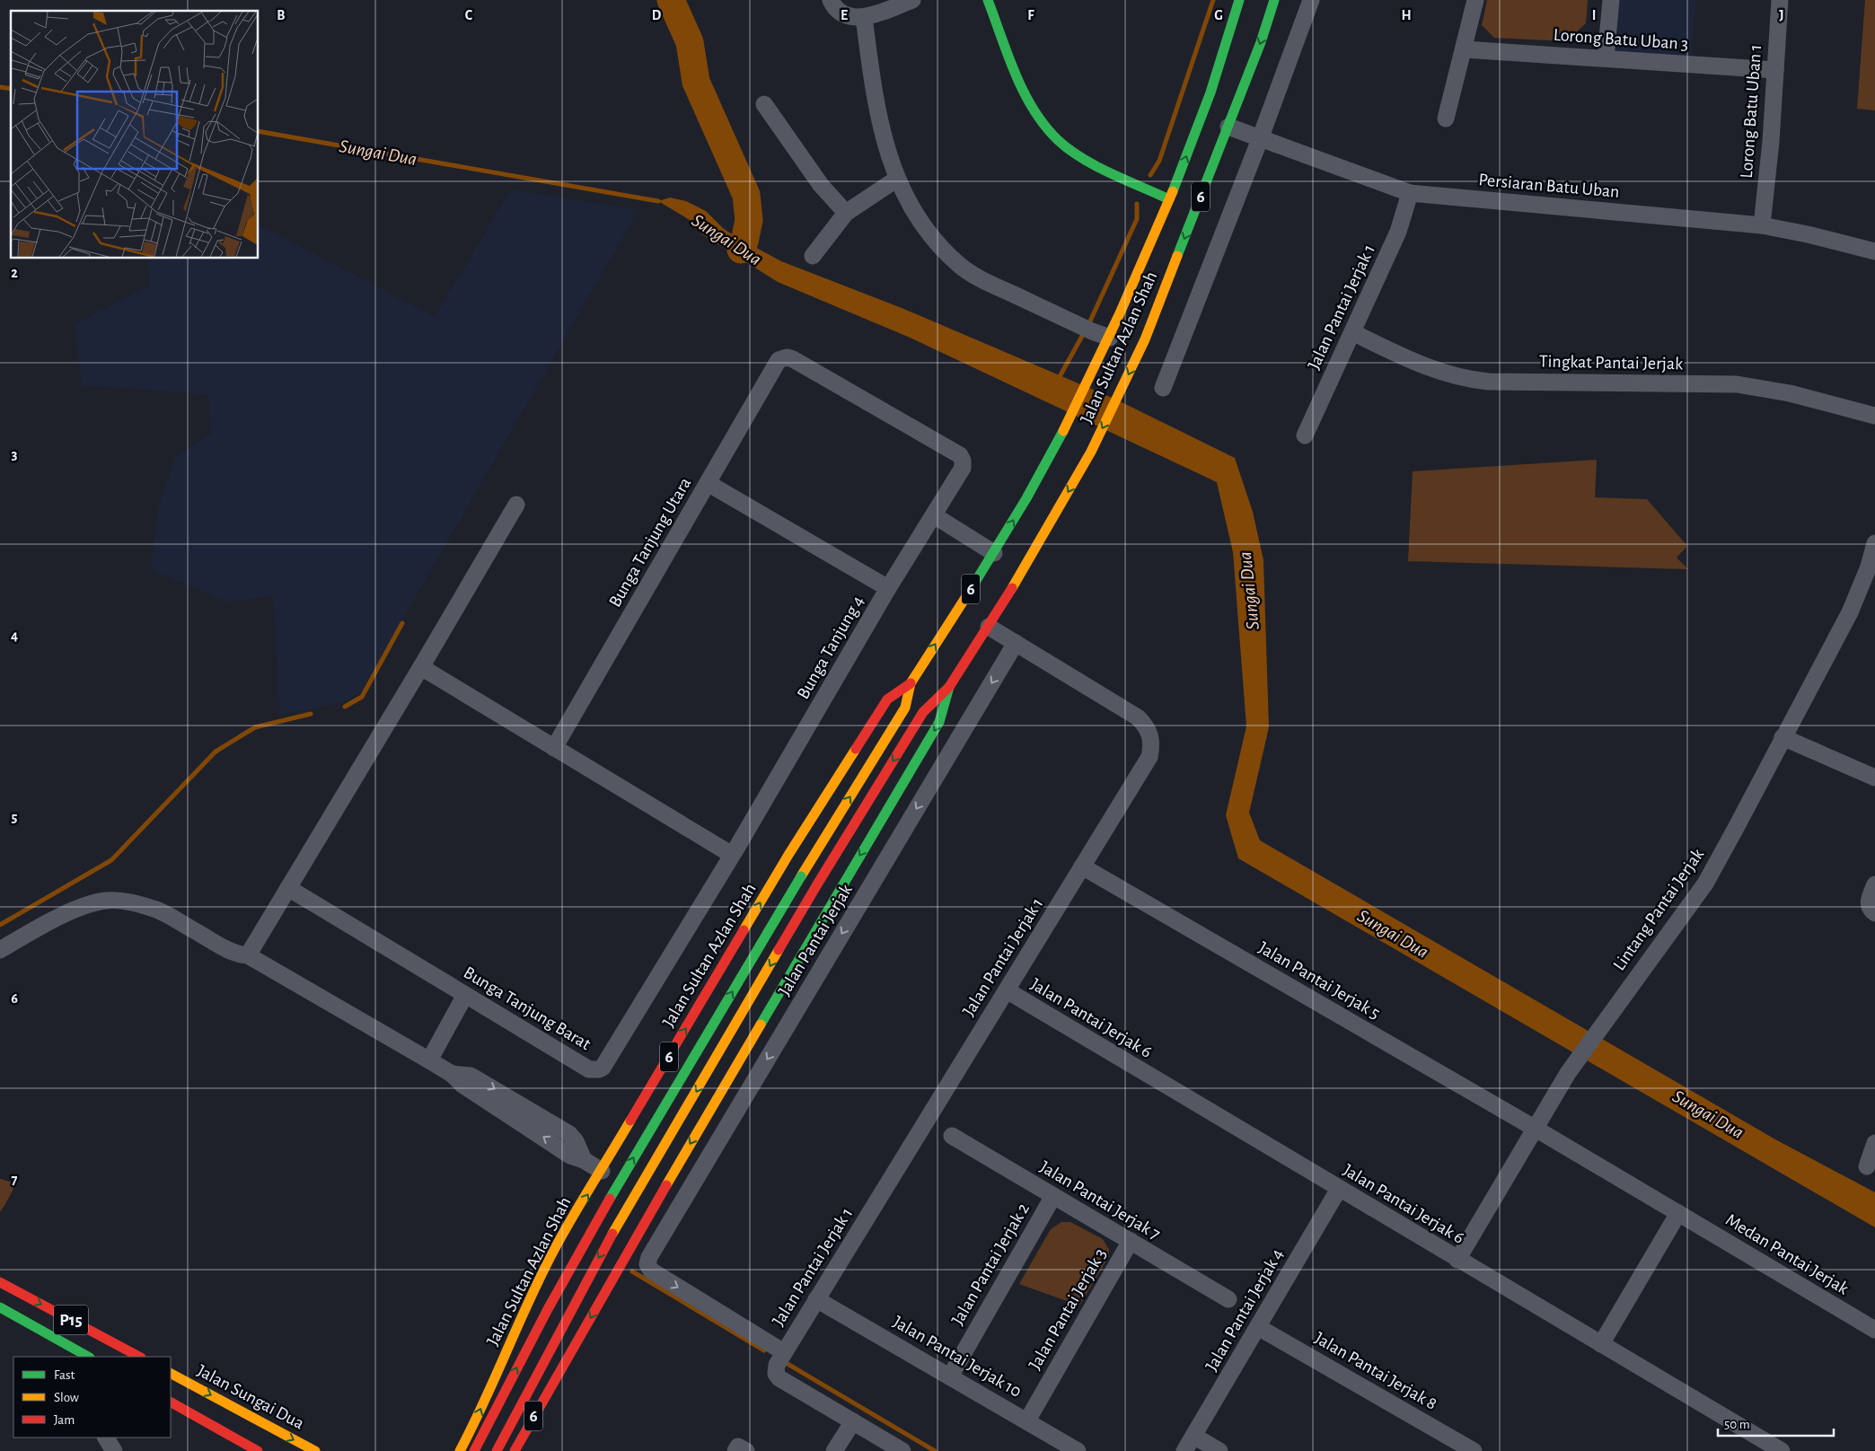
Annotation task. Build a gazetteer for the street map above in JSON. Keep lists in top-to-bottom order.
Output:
{
  "streets": {
    "main road": [
      "6",
      "Jalan Sultan Azlan Shah",
      "P15",
      "Jalan Sungai Dua"
    ],
    "street": [
      "Lorong Batu Uban 3",
      "Lorong Batu Uban 1",
      "Persiaran Batu Uban",
      "Jalan Pantai Jerjak 1",
      "Tingkat Pantai Jerjak",
      "Bunga Tanjung Utara",
      "Bunga Tanjung 4",
      "Lintang Pantai Jerjak",
      "Jalan Pantai Jerjak",
      "Jalan Pantai Jerjak 5",
      "Bunga Tanjung Barat",
      "Jalan Pantai Jerjak 6",
      "Jalan Pantai Jerjak 7",
      "Medan Pantai Jerjak",
      "Jalan Pantai Jerjak 2",
      "Jalan Pantai Jerjak 3",
      "Jalan Pantai Jerjak 4",
      "Jalan Pantai Jerjak 10",
      "Jalan Pantai Jerjak 8"
    ]
  },
  "crossings": [
    ["Lorong Batu Uban 3", "Lorong Batu Uban 1"],
    ["Lorong Batu Uban 1", "Persiaran Batu Uban"],
    ["Persiaran Batu Uban", "Jalan Pantai Jerjak 1"],
    ["Persiaran Batu Uban", "Jalan Sultan Azlan Shah"],
    ["Jalan Pantai Jerjak 1", "Jalan Sultan Azlan Shah"],
    ["Jalan Pantai Jerjak 1", "Tingkat Pantai Jerjak"],
    ["Jalan Pantai Jerjak 1", "Jalan Pantai Jerjak"],
    ["Jalan Pantai Jerjak 1", "Jalan Pantai Jerjak 5"],
    ["Jalan Pantai Jerjak 1", "Jalan Pantai Jerjak 6"],
    ["Jalan Pantai Jerjak 1", "Jalan Pantai Jerjak 10"],
    ["Bunga Tanjung Utara", "Bunga Tanjung 4"],
    ["Bunga Tanjung 4", "Bunga Tanjung Barat"],
    ["Lintang Pantai Jerjak", "Jalan Pantai Jerjak 5"],
    ["Lintang Pantai Jerjak", "Jalan Pantai Jerjak 6"],
    ["Lintang Pantai Jerjak", "Medan Pantai Jerjak"],
    ["Jalan Pantai Jerjak 5", "Medan Pantai Jerjak"],
    ["Jalan Pantai Jerjak 6", "Jalan Pantai Jerjak 4"],
    ["Jalan Pantai Jerjak 7", "Jalan Pantai Jerjak 2"],
    ["Jalan Pantai Jerjak 7", "Jalan Pantai Jerjak 3"],
    ["Jalan Pantai Jerjak 2", "Jalan Pantai Jerjak 10"],
    ["Jalan Pantai Jerjak 3", "Jalan Pantai Jerjak 10"],
    ["Jalan Pantai Jerjak 4", "Jalan Pantai Jerjak 8"]
  ],
  "one_way": ["Jalan Pantai Jerjak"],
  "water": ["Sungai Dua"],
  "legend": ["Fast", "Slow", "Jam"],
  "scale_bar": "50 m",
  "grid": {
    "columns": [
      "B",
      "C",
      "D",
      "E",
      "F",
      "G",
      "H",
      "I",
      "J"
    ],
    "rows": [
      "2",
      "3",
      "4",
      "5",
      "6",
      "7"
    ]
  }
}
